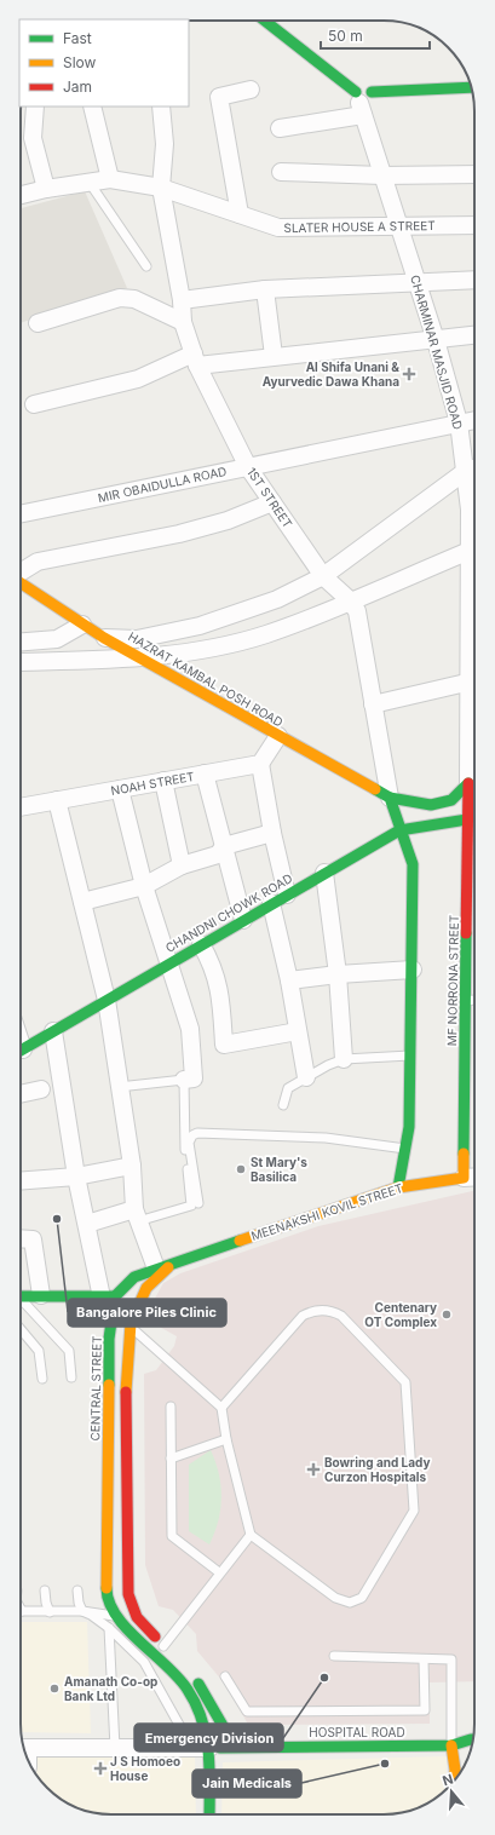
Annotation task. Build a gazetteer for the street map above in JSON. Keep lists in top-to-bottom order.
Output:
{
  "streets": {
    "street": [
      "SLATER HOUSE A STREET",
      "CHARMINAR MASJID ROAD",
      "MIR OBAIDULLA ROAD",
      "1ST STREET",
      "HAZRAT KAMBAL POSH ROAD",
      "NOAH STREET",
      "CHANDNI CHOWK ROAD",
      "MF NORRONA STREET",
      "MEENAKSHI KOVIL STREET",
      "CENTRAL STREET",
      "HOSPITAL ROAD"
    ]
  },
  "crossings": [
    ["SLATER HOUSE A STREET", "CHARMINAR MASJID ROAD"],
    ["SLATER HOUSE A STREET", "1ST STREET"],
    ["CHARMINAR MASJID ROAD", "MIR OBAIDULLA ROAD"],
    ["MIR OBAIDULLA ROAD", "1ST STREET"],
    ["1ST STREET", "HAZRAT KAMBAL POSH ROAD"],
    ["CHANDNI CHOWK ROAD", "MF NORRONA STREET"],
    ["MF NORRONA STREET", "MEENAKSHI KOVIL STREET"],
    ["CENTRAL STREET", "HOSPITAL ROAD"]
  ],
  "places": {
    "health": ["Al Shifa Unani & Ayurvedic Dawa Khana", "Bowring and Lady Curzon Hospitals", "J S Homoeo House"],
    "other": [
      "St Mary's Basilica",
      "Bangalore Piles Clinic",
      "Centenary OT Complex",
      "Emergency Division",
      "Amanath Co-op Bank Ltd",
      "Jain Medicals"
    ]
  },
  "legend": ["Fast", "Slow", "Jam"],
  "scale_bar": "50 m",
  "north": "top"
}
